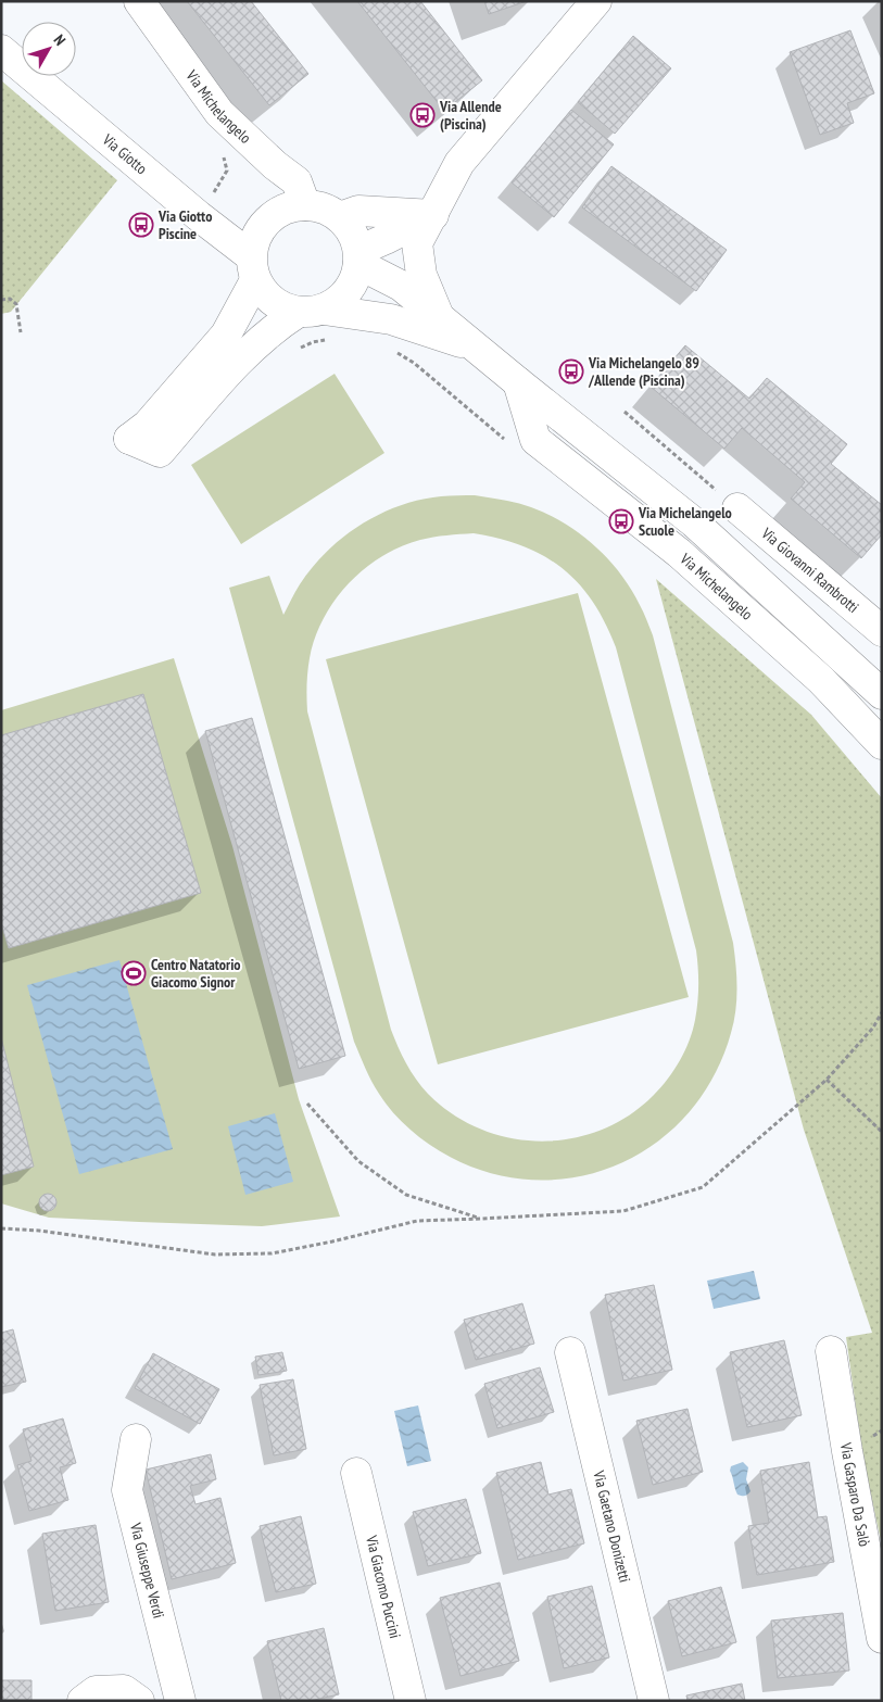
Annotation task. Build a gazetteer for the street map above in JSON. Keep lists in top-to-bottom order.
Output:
{
  "streets": {
    "street": [
      "Via Michelangelo",
      "Via Giotto",
      "Via Giovanni Rambrotti",
      "Via Gasparo Da Salò",
      "Via Gaetano Donizetti",
      "Via Giuseppe Verdi",
      "Via Giacomo Puccini"
    ]
  },
  "crossings": [
    ["Via Michelangelo", "Via Giotto"]
  ],
  "places": {
    "bus stop": [
      "Via Allende (Piscina)",
      "Via Giotto Piscine",
      "Via Michelangelo 89 /Allende (Piscina)",
      "Via Michelangelo Scuole"
    ],
    "sports": ["Centro Natatorio Giacomo Signor"]
  },
  "north": "top right"
}
